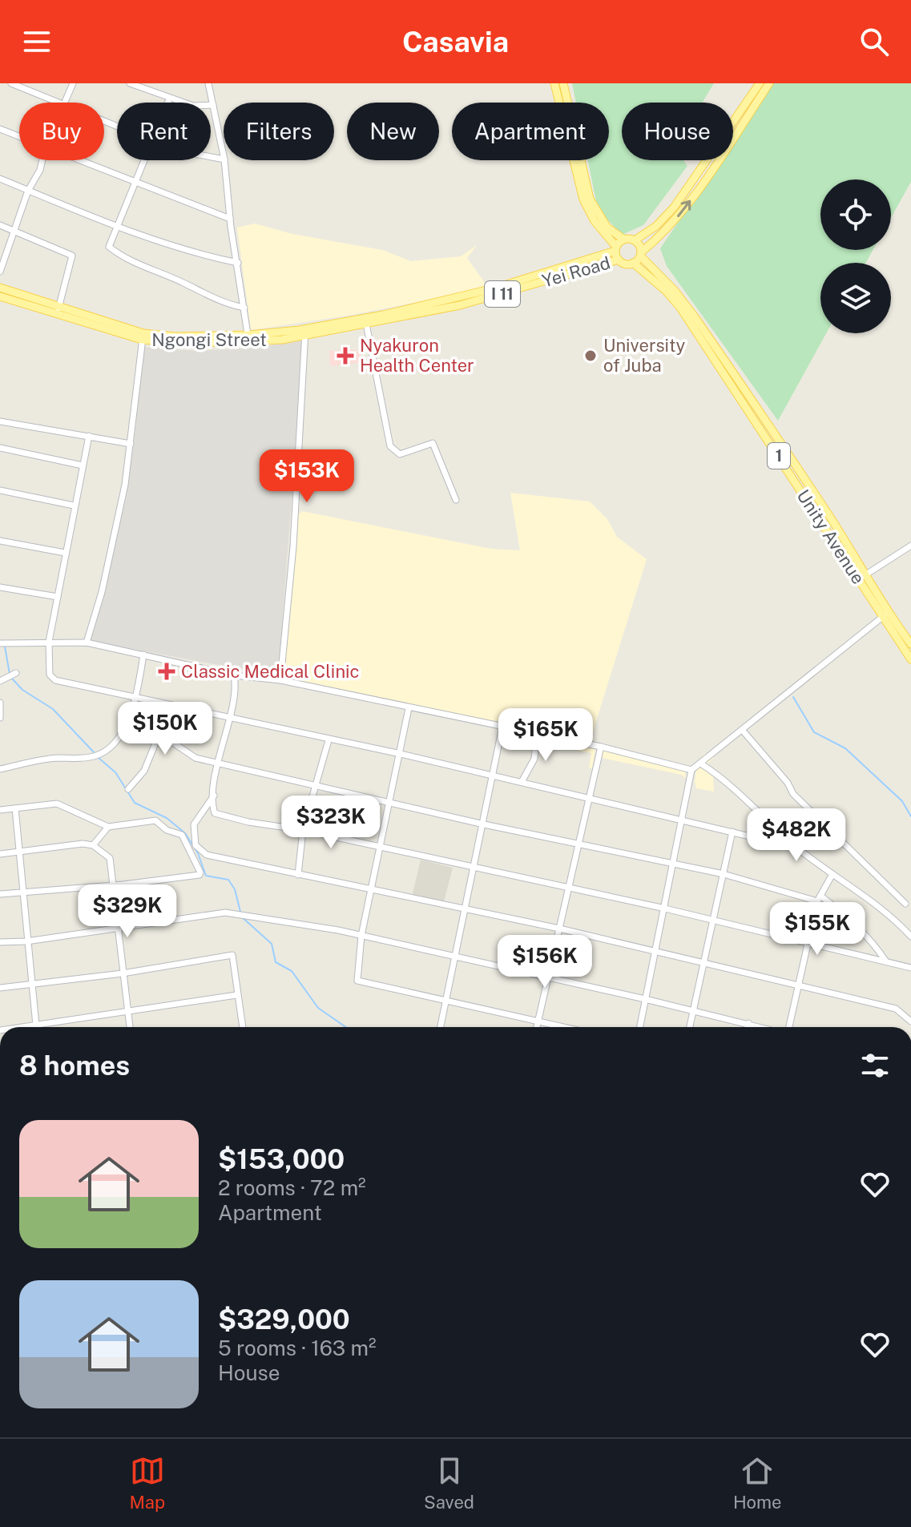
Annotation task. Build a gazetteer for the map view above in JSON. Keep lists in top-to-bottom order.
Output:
{
  "streets": {
    "main road": [
      "Yei Road",
      "I 11",
      "Ngongi Street",
      "1",
      "Unity Avenue"
    ]
  },
  "crossings": [
    ["Yei Road", "Ngongi Street"],
    ["Yei Road", "1"],
    ["Yei Road", "Unity Avenue"],
    ["1", "Unity Avenue"]
  ],
  "places": {
    "health": ["Nyakuron Health Center", "Classic Medical Clinic"],
    "other": ["University of Juba"]
  },
  "page": {
    "header": "Casavia",
    "chip": [
      "Buy",
      "Rent",
      "Filters",
      "New",
      "Apartment",
      "House"
    ],
    "price": [
      "$153K",
      "$150K",
      "$165K",
      "$323K",
      "$482K",
      "$329K",
      "$155K",
      "$156K"
    ],
    "heading": "8 homes",
    "list": [
      {
        "name": "$153,000",
        "note": "2 rooms · 72 m² · Apartment"
      },
      {
        "name": "$329,000",
        "note": "5 rooms · 163 m² · House"
      }
    ],
    "tabs": ["Map", "Saved", "Home"]
  }
}
